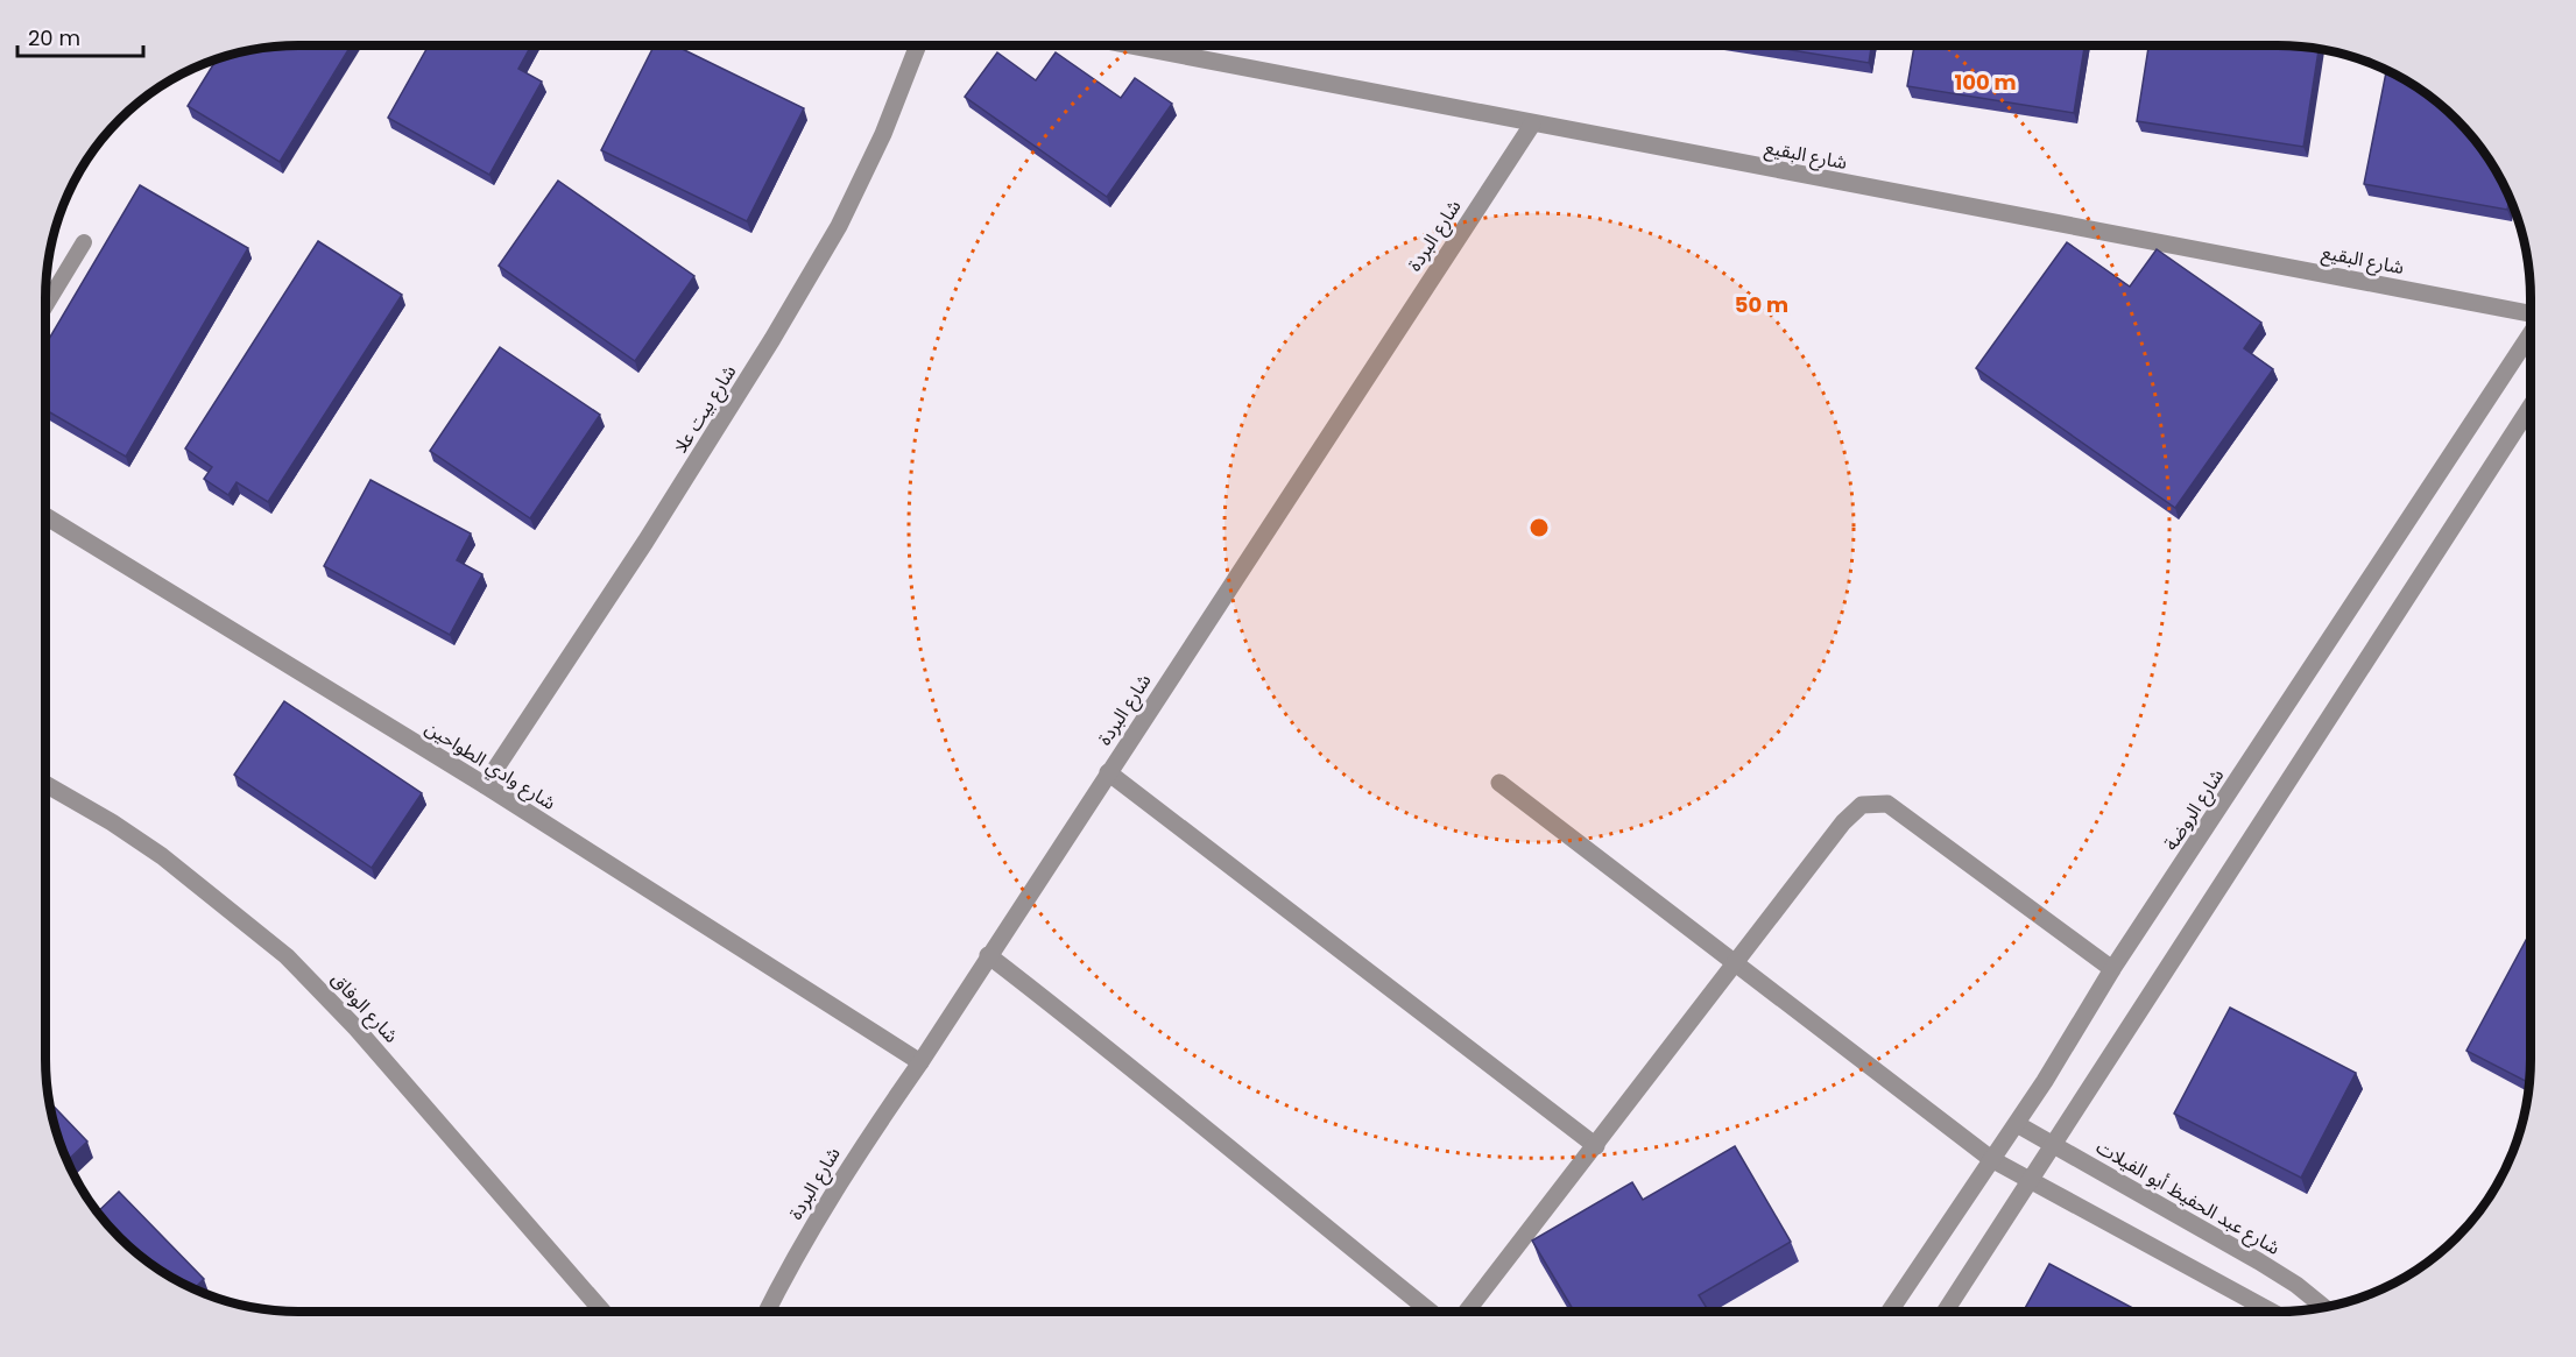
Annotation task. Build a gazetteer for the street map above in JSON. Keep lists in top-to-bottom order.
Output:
{
  "streets": {
    "street": [
      "شارع البقيع",
      "شارع البردة",
      "شارع بيت علا",
      "شارع وادي الطواحين",
      "شارع الروضة",
      "شارع الوفاق",
      "شارع عبد الحفيظ أبو الفيلات"
    ]
  },
  "crossings": [
    ["شارع البقيع", "شارع البردة"],
    ["شارع البردة", "شارع وادي الطواحين"],
    ["شارع بيت علا", "شارع وادي الطواحين"],
    ["شارع الروضة", "شارع عبد الحفيظ أبو الفيلات"]
  ],
  "scale_bar": "20 m",
  "rings": ["100 m", "50 m"]
}
